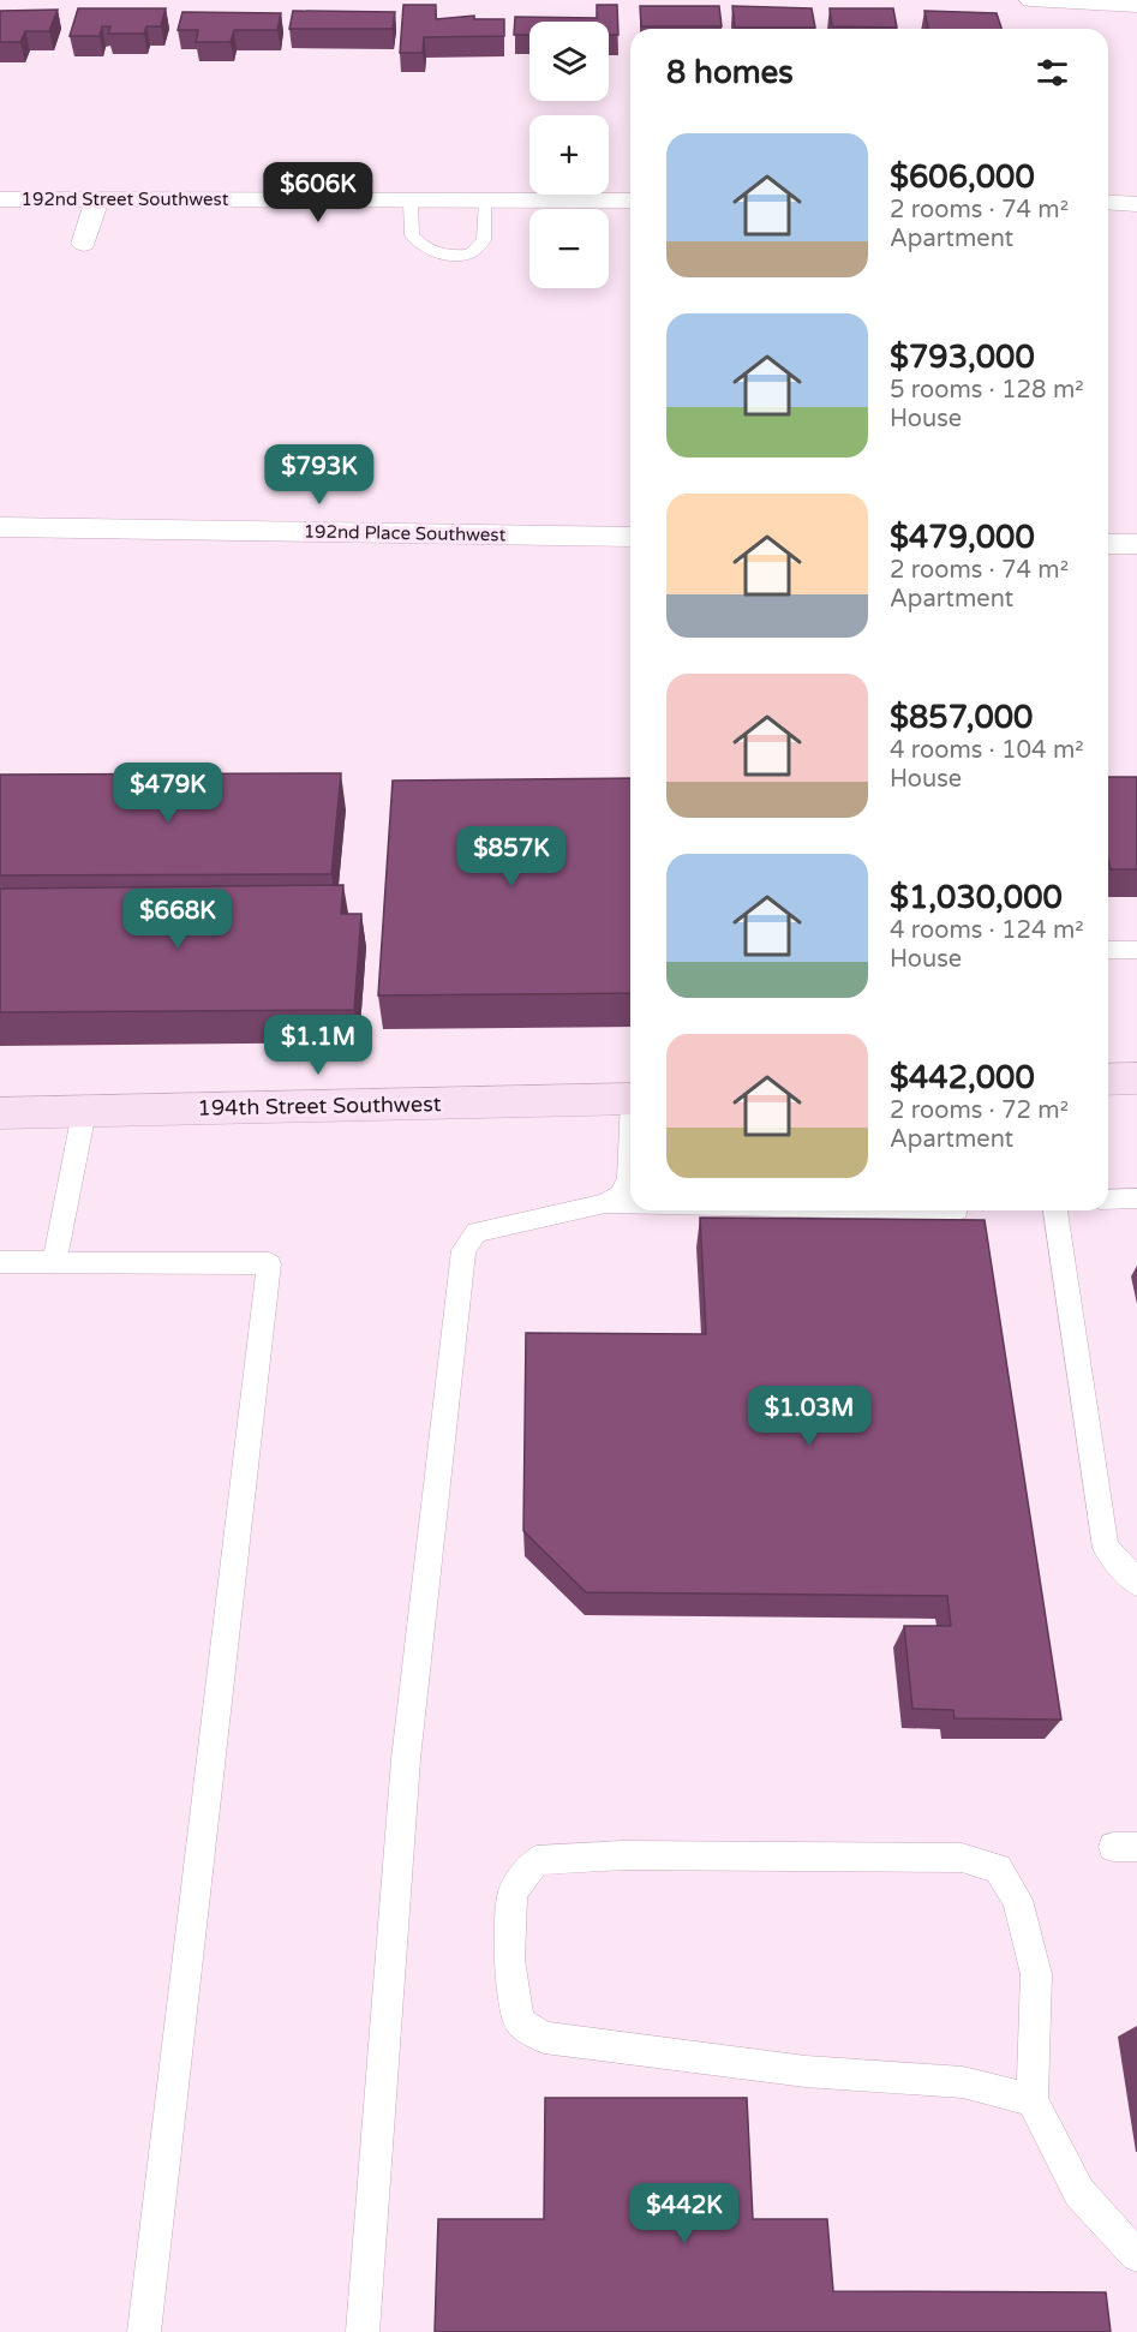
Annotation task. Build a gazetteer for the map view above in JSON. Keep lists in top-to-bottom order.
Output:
{
  "streets": {
    "street": ["192nd Street Southwest", "192nd Place Southwest", "194th Street Southwest"]
  },
  "page": {
    "map_buttons": ["+", "−"],
    "heading": "8 homes",
    "list": [
      {
        "name": "$606,000",
        "note": "2 rooms · 74 m² · Apartment"
      },
      {
        "name": "$793,000",
        "note": "5 rooms · 128 m² · House"
      },
      {
        "name": "$479,000",
        "note": "2 rooms · 74 m² · Apartment"
      },
      {
        "name": "$857,000",
        "note": "4 rooms · 104 m² · House"
      },
      {
        "name": "$1,030,000",
        "note": "4 rooms · 124 m² · House"
      },
      {
        "name": "$442,000",
        "note": "2 rooms · 72 m² · Apartment"
      }
    ],
    "price": [
      "$606K",
      "$793K",
      "$479K",
      "$857K",
      "$668K",
      "$1.1M",
      "$1.03M",
      "$442K"
    ]
  }
}
